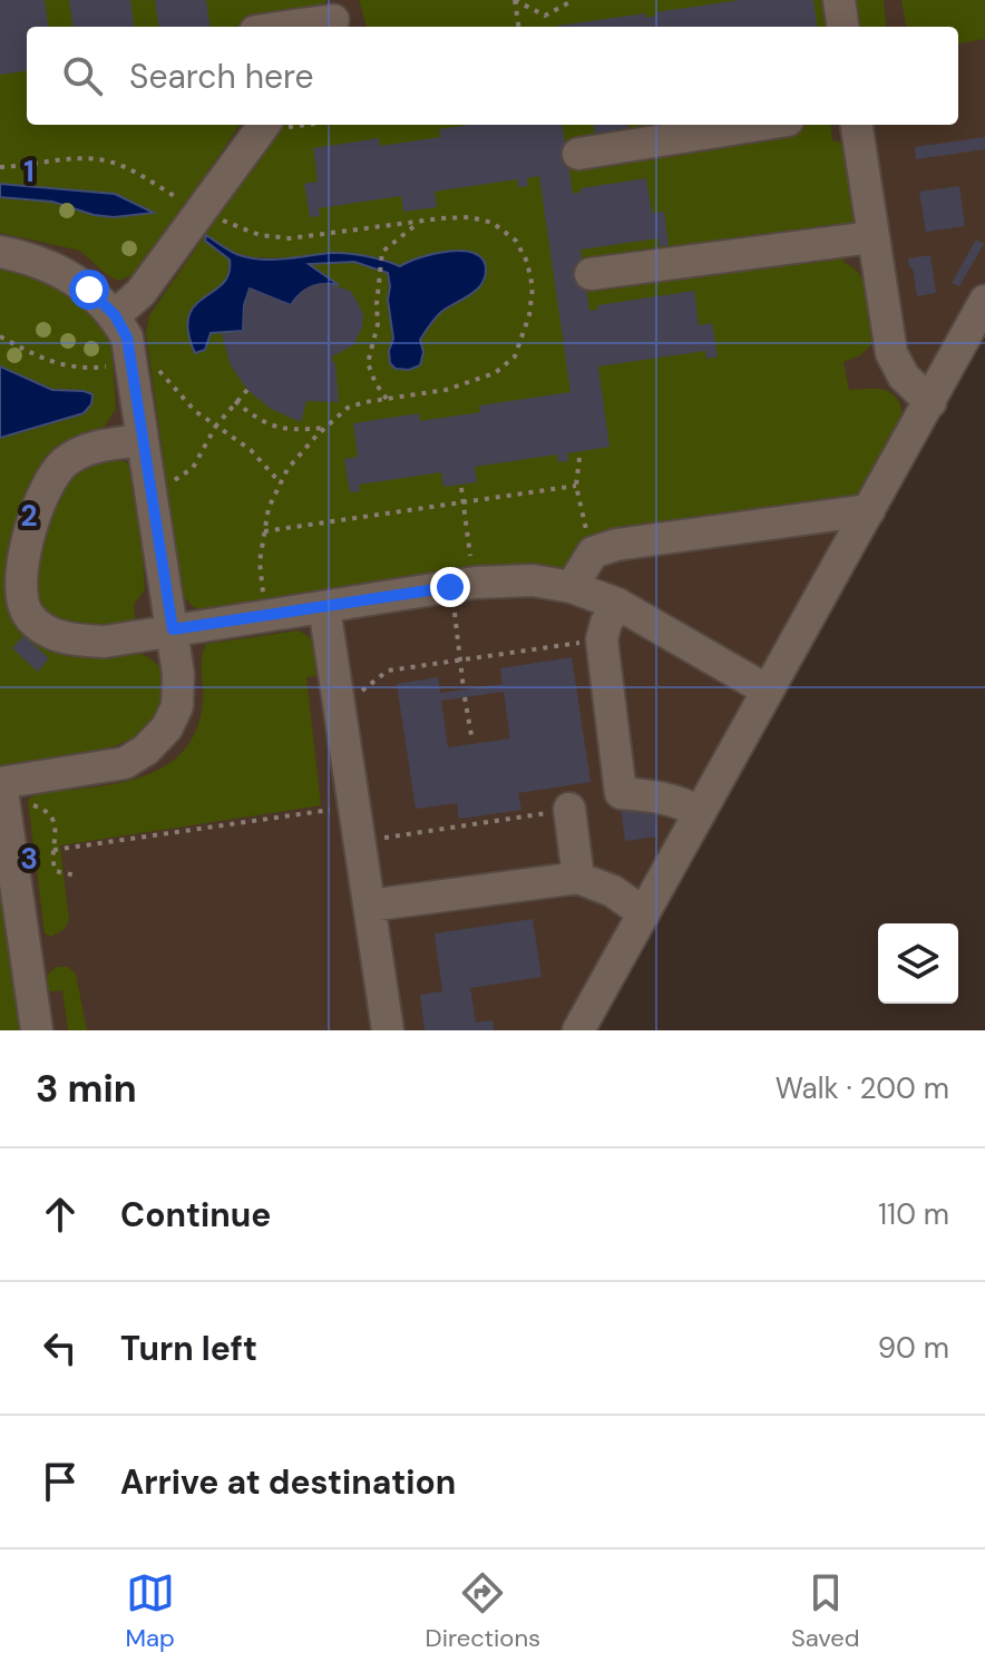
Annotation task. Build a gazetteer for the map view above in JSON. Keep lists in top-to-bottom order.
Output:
{
  "page": {
    "search": "Search here",
    "heading": ["3 min", "Walk · 200 m"],
    "list": [
      ["Continue", "110 m"],
      ["Turn left", "90 m"],
      "Arrive at destination"
    ],
    "nav": ["Map", "Directions", "Saved"]
  },
  "grid": {
    "rows": ["1", "2", "3"]
  }
}
